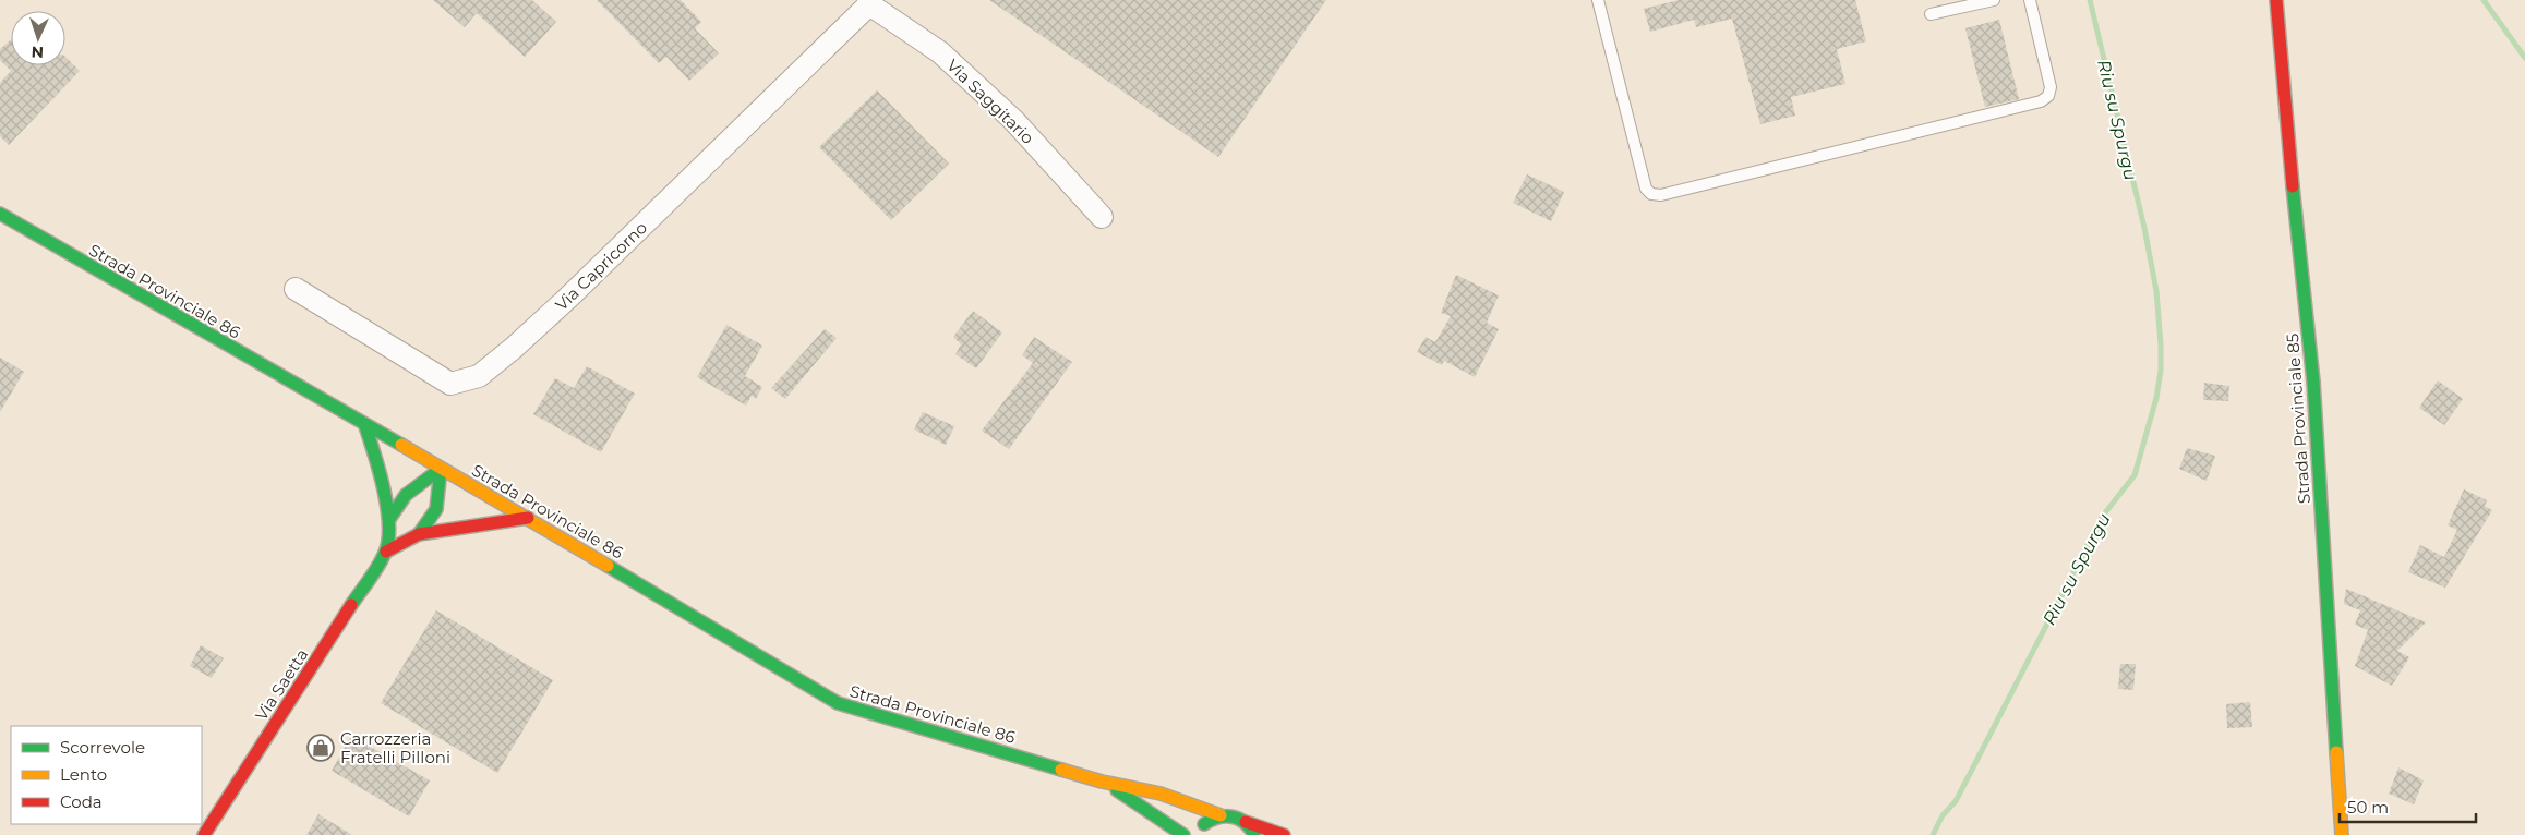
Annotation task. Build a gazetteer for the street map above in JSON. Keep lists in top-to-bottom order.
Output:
{
  "streets": {
    "street": [
      "Via Saggitario",
      "Via Capricorno",
      "Strada Provinciale 86",
      "Strada Provinciale 85",
      "Via Saetta"
    ]
  },
  "crossings": [
    ["Via Saggitario", "Via Capricorno"],
    ["Strada Provinciale 86", "Via Saetta"]
  ],
  "water": ["Riu su Spurgu"],
  "places": {
    "shop": ["Carrozzeria Fratelli Pilloni"]
  },
  "legend": ["Scorrevole", "Lento", "Coda"],
  "scale_bar": "50 m",
  "north": "bottom"
}
